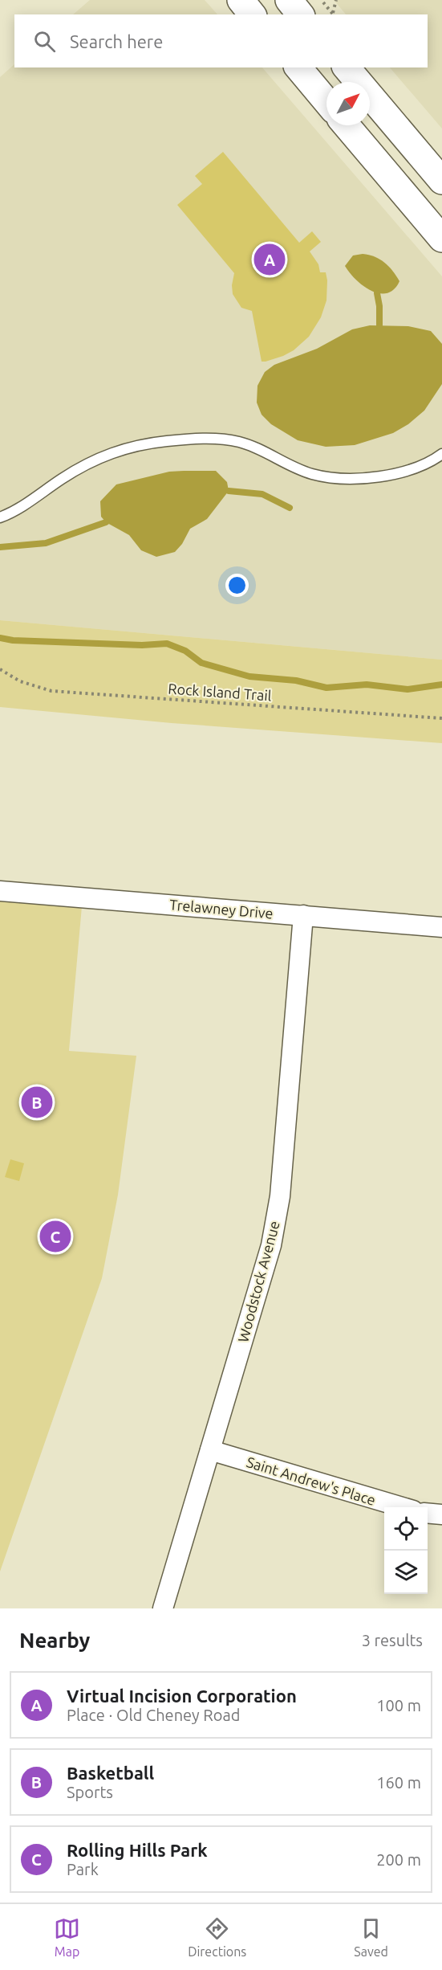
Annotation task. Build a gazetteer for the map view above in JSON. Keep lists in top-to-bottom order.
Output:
{
  "streets": {
    "street": ["Trelawney Drive", "Woodstock Avenue", "Saint Andrew's Place"],
    "path": ["Rock Island Trail"]
  },
  "crossings": [
    ["Trelawney Drive", "Woodstock Avenue"],
    ["Woodstock Avenue", "Saint Andrew's Place"]
  ],
  "north": "top right",
  "page": {
    "search": "Search here",
    "pins": ["A", "B", "C"],
    "heading": ["Nearby", "3 results"],
    "list": [
      {
        "mark": "A",
        "name": "Virtual Incision Corporation",
        "note": "Place · Old Cheney Road",
        "value": "100 m"
      },
      {
        "mark": "B",
        "name": "Basketball",
        "note": "Sports",
        "value": "160 m"
      },
      {
        "mark": "C",
        "name": "Rolling Hills Park",
        "note": "Park",
        "value": "200 m"
      }
    ],
    "nav": ["Map", "Directions", "Saved"]
  }
}
